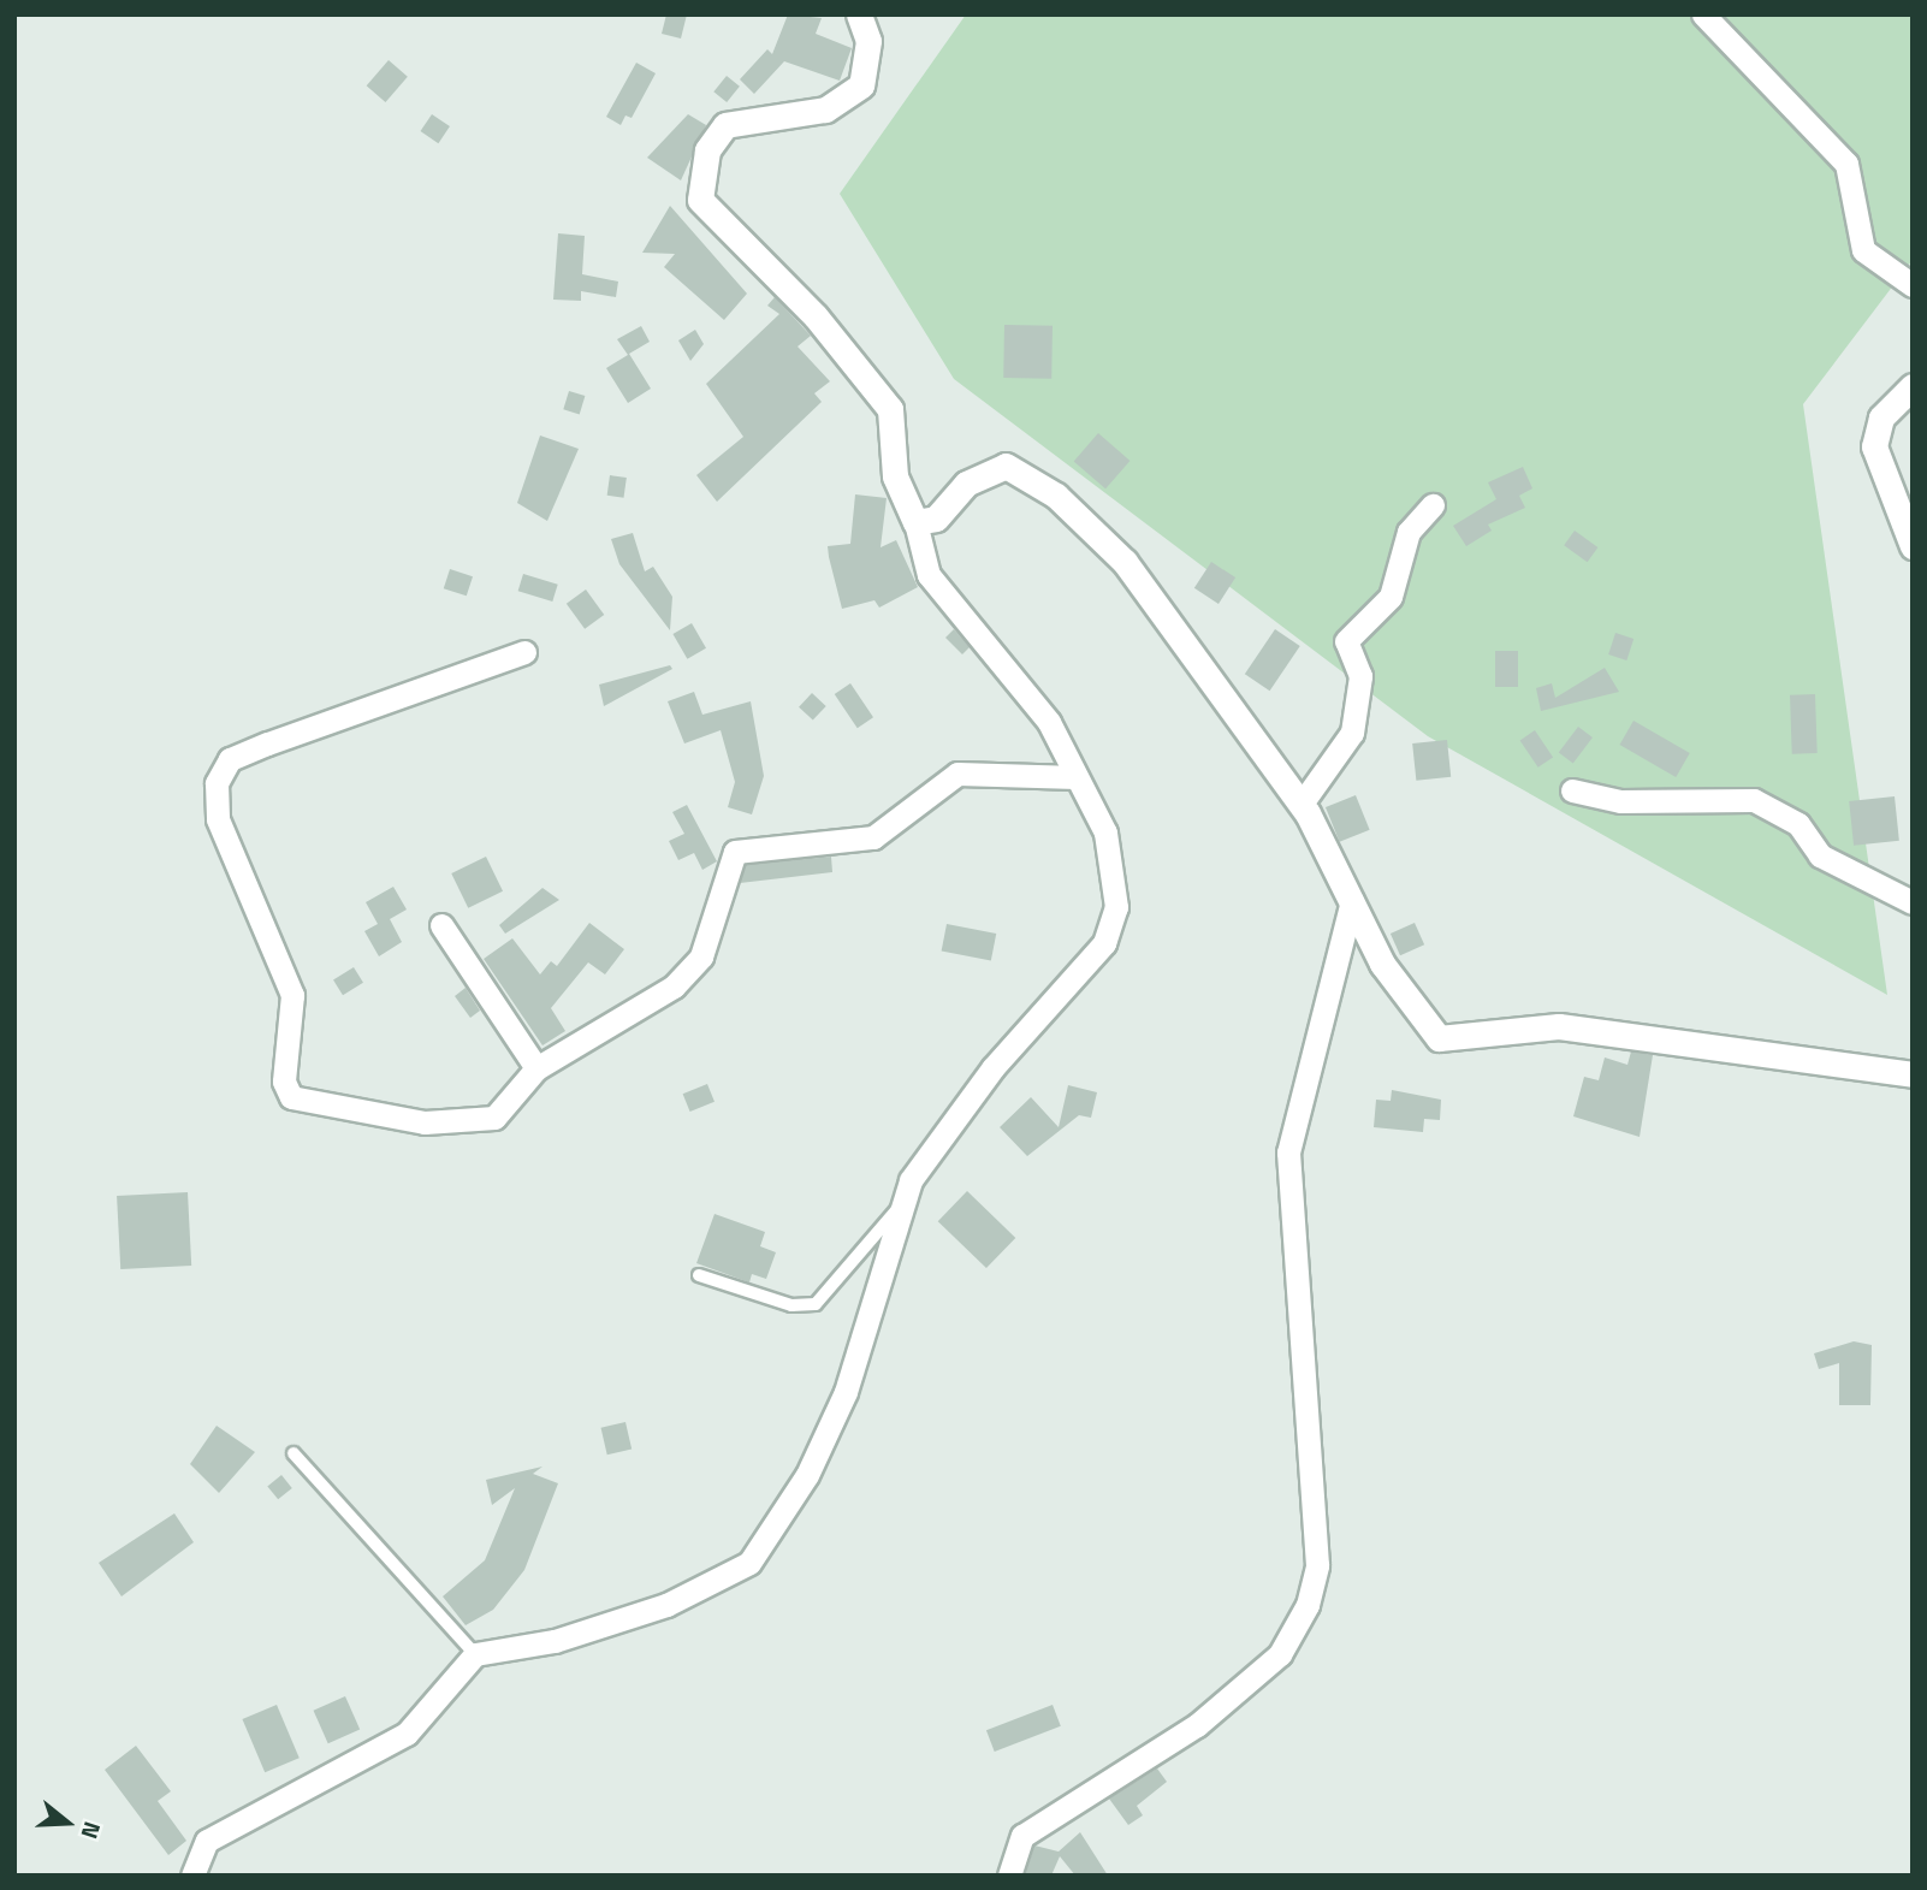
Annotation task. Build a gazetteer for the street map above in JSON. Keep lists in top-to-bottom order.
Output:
{
  "north": "right"
}
